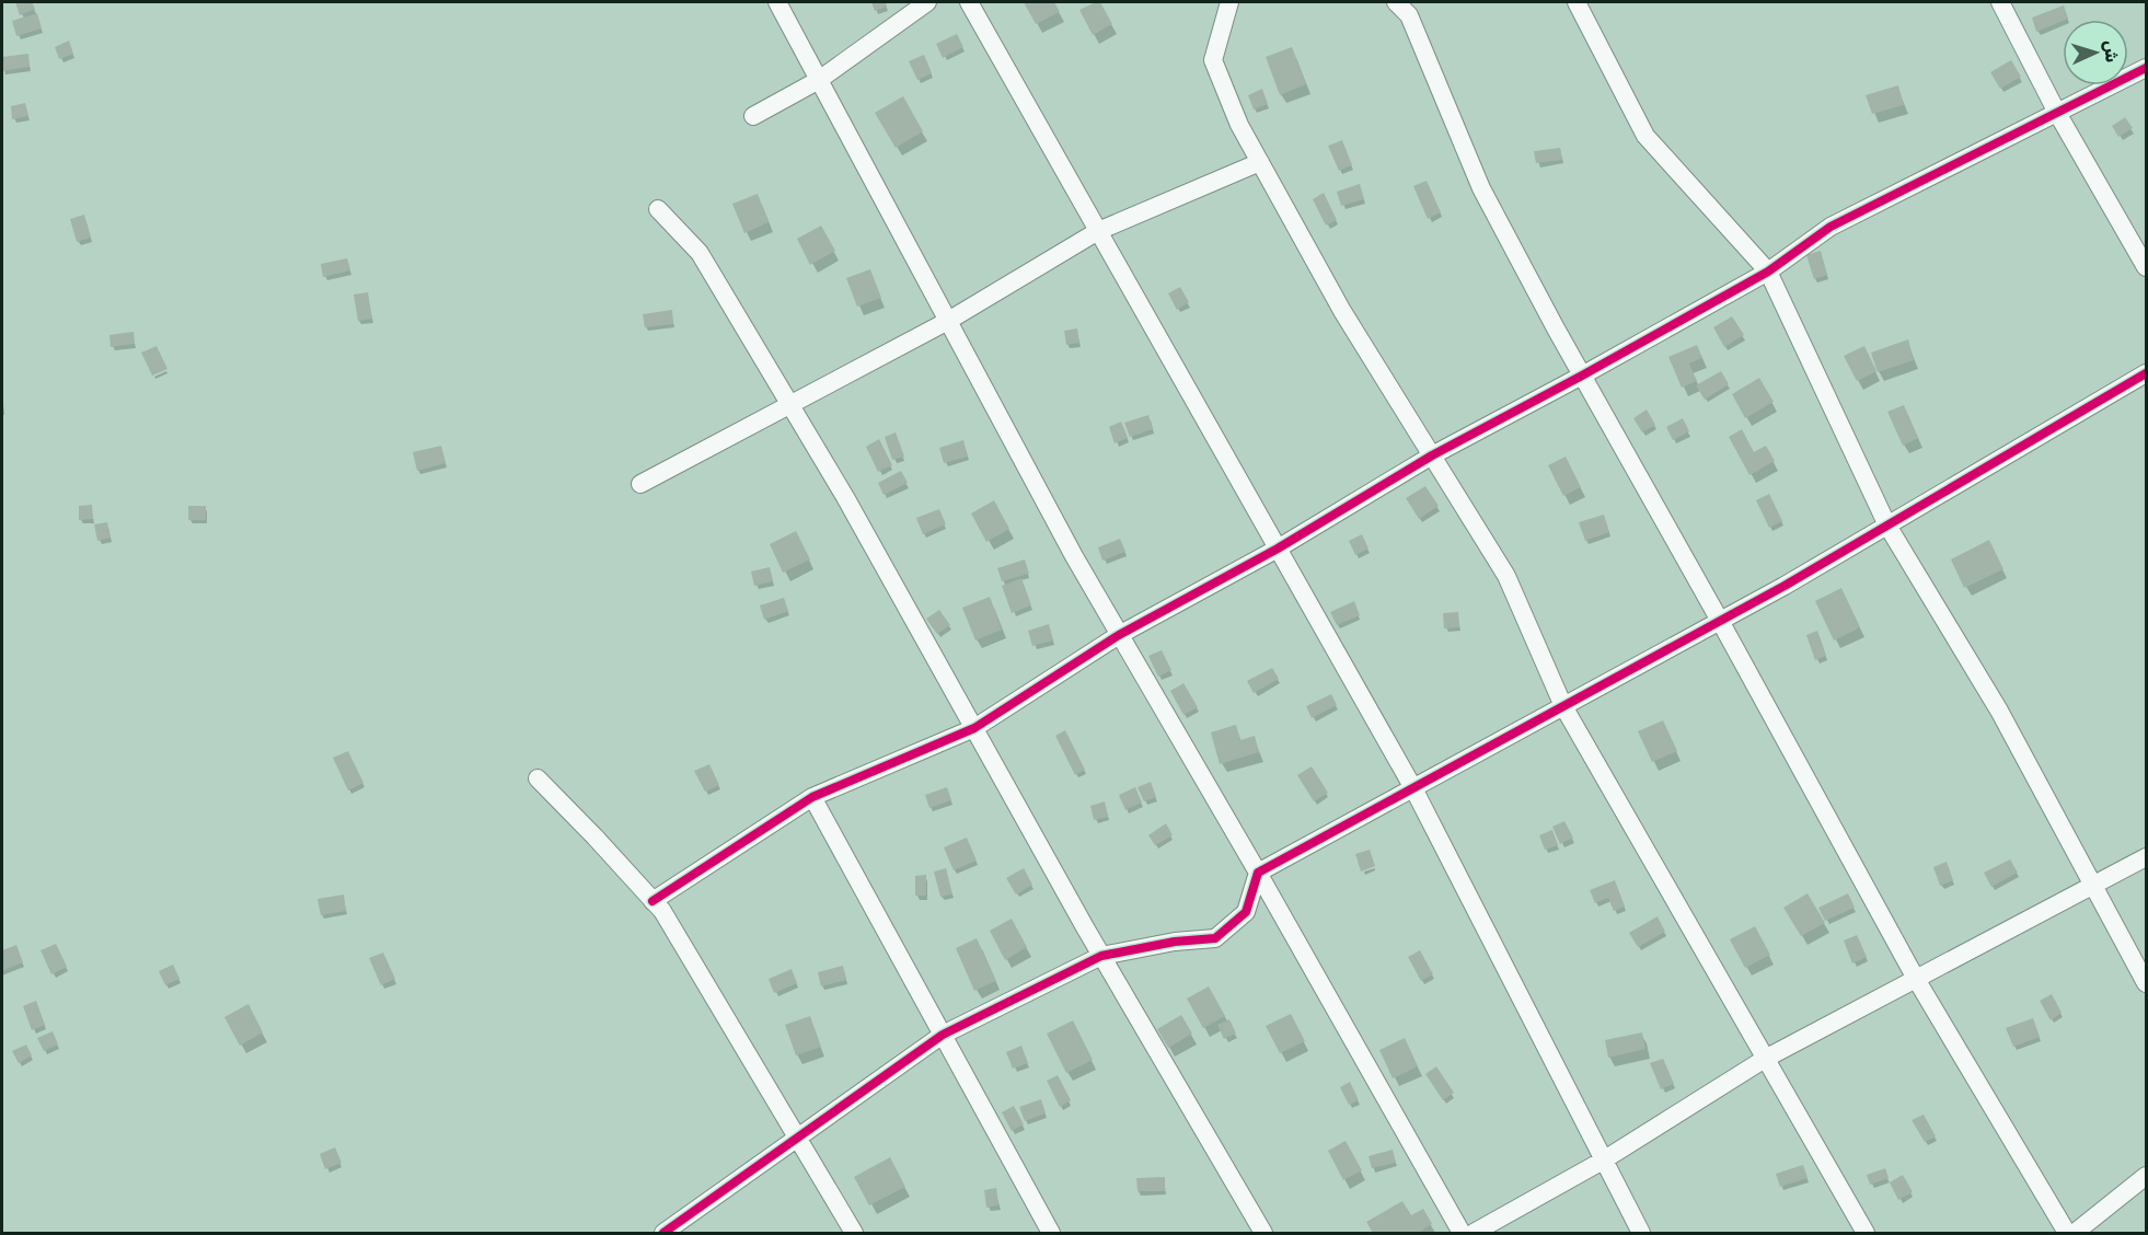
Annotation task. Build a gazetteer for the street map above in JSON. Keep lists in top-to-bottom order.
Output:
{
  "north": "right"
}
